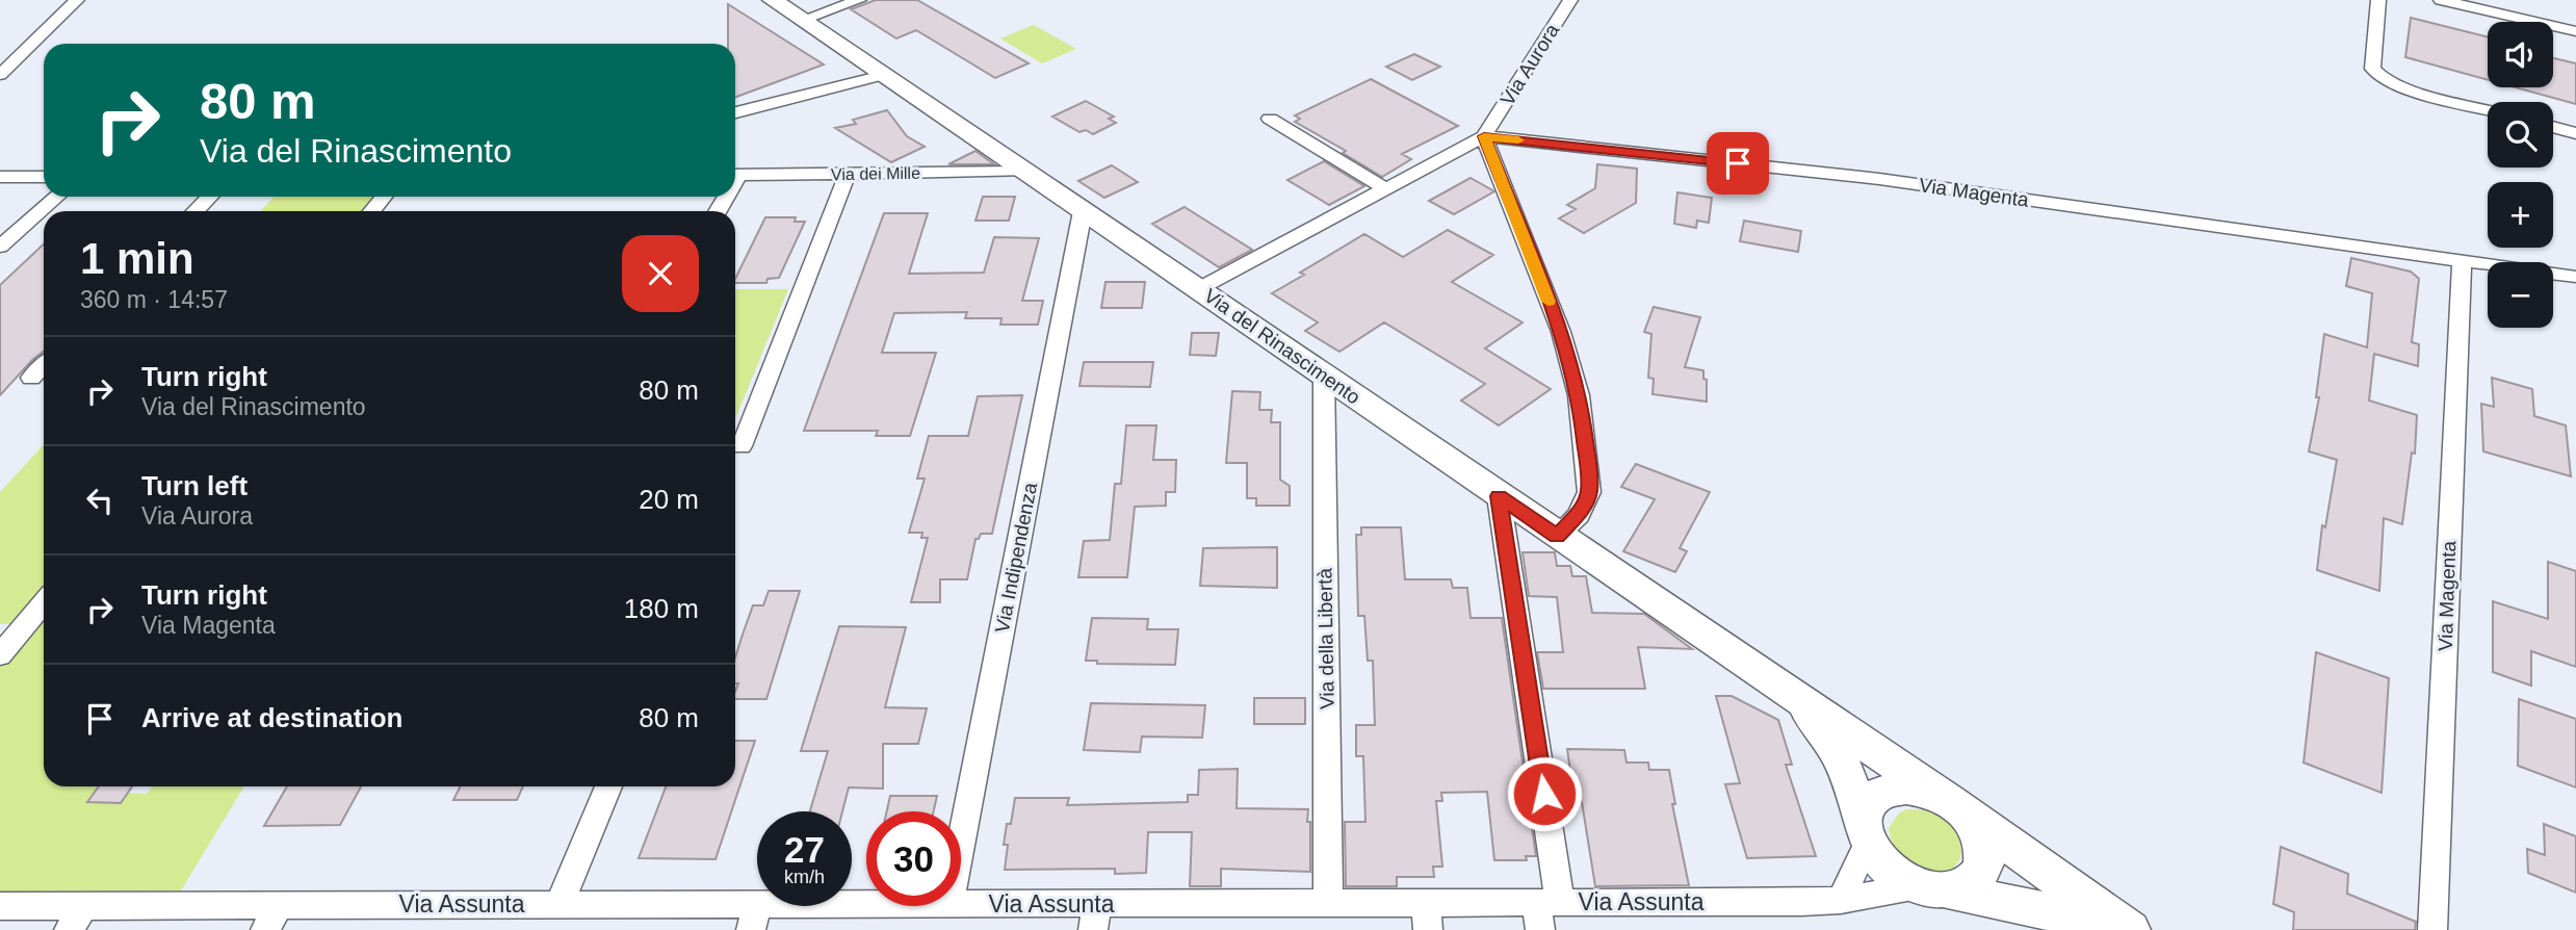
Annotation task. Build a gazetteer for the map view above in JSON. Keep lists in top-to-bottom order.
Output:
{
  "streets": {
    "street": [
      "Via Aurora",
      "Via dei Mille",
      "Via Magenta",
      "Via del Rinascimento",
      "Via Indipendenza",
      "Via della Libertà",
      "Via Assunta"
    ]
  },
  "crossings": [
    ["Via Aurora", "Via Magenta"],
    ["Via dei Mille", "Via del Rinascimento"],
    ["Via del Rinascimento", "Via Indipendenza"],
    ["Via del Rinascimento", "Via della Libertà"],
    ["Via del Rinascimento", "Via Assunta"],
    ["Via della Libertà", "Via Assunta"]
  ],
  "page": {
    "map_buttons": ["+", "−"],
    "turn": ["80 m", "Via del Rinascimento"],
    "heading": ["1 min", "360 m · 14:57"],
    "list": [
      {
        "name": "Turn right",
        "note": "Via del Rinascimento",
        "value": "80 m"
      },
      {
        "name": "Turn left",
        "note": "Via Aurora",
        "value": "20 m"
      },
      {
        "name": "Turn right",
        "note": "Via Magenta",
        "value": "180 m"
      },
      {
        "name": "Arrive at destination",
        "value": "80 m"
      }
    ],
    "speed": "27 km/h",
    "limit": "30"
  }
}
